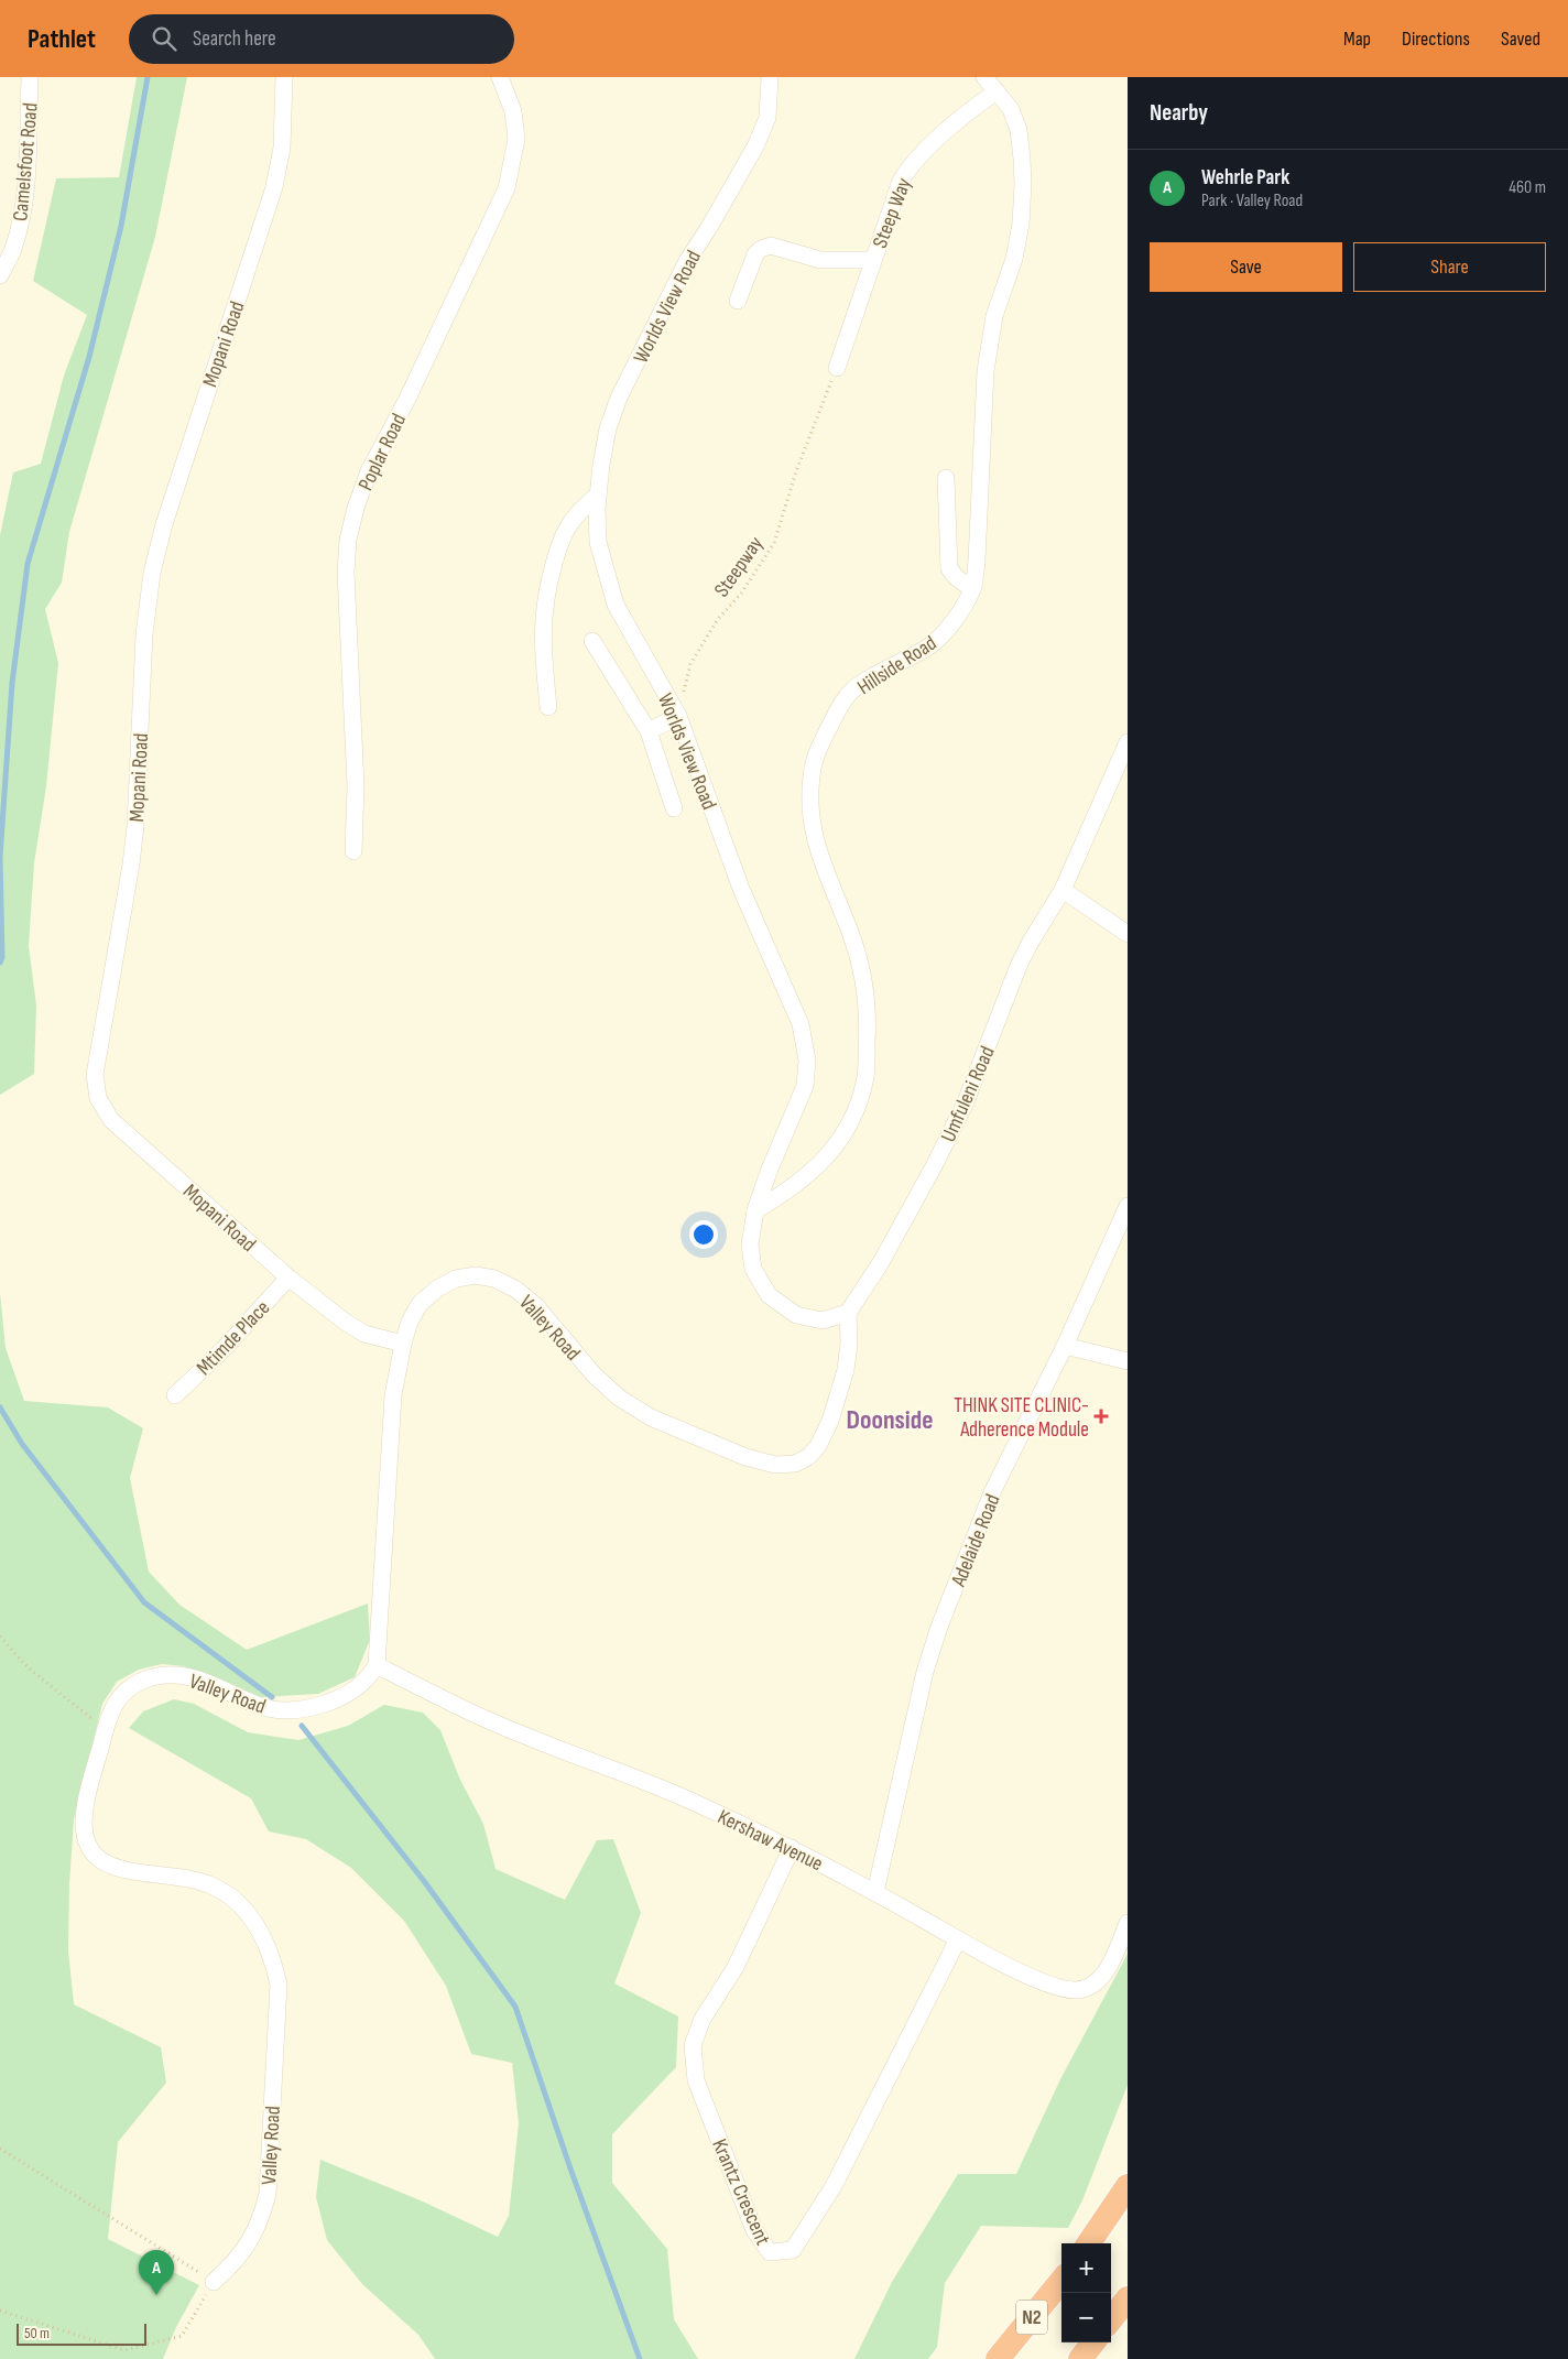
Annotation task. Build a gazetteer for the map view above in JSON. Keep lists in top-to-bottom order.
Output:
{
  "streets": {
    "highway": ["N2"],
    "street": [
      "Camelsfoot Road",
      "Steep Way",
      "Worlds View Road",
      "Mopani Road",
      "Poplar Road",
      "Hillside Road",
      "Umfuleni Road",
      "Valley Road",
      "Mtimde Place",
      "Adelaide Road",
      "Kershaw Avenue",
      "Krantz Crescent"
    ],
    "path": ["Steepway"]
  },
  "crossings": [
    ["Steep Way", "Steepway"],
    ["Steep Way", "Hillside Road"],
    ["Worlds View Road", "Steepway"],
    ["Worlds View Road", "Hillside Road"],
    ["Worlds View Road", "Umfuleni Road"],
    ["Worlds View Road", "Valley Road"],
    ["Mopani Road", "Valley Road"],
    ["Mopani Road", "Mtimde Place"],
    ["Umfuleni Road", "Valley Road"],
    ["Valley Road", "Kershaw Avenue"],
    ["Adelaide Road", "Kershaw Avenue"],
    ["Kershaw Avenue", "Krantz Crescent"]
  ],
  "districts": ["Doonside"],
  "places": {
    "health": ["THINK SITE CLINIC- Adherence Module"]
  },
  "scale_bar": "50 m",
  "page": {
    "header": "Pathlet",
    "search": "Search here",
    "nav": ["Map", "Directions", "Saved"],
    "heading": "Nearby",
    "list": [
      {
        "mark": "A",
        "name": "Wehrle Park",
        "note": "Park · Valley Road",
        "value": "460 m"
      }
    ],
    "buttons": ["Save", "Share"],
    "map_buttons": ["+", "−"],
    "pins": "A",
    "scale": "50 m"
  }
}
